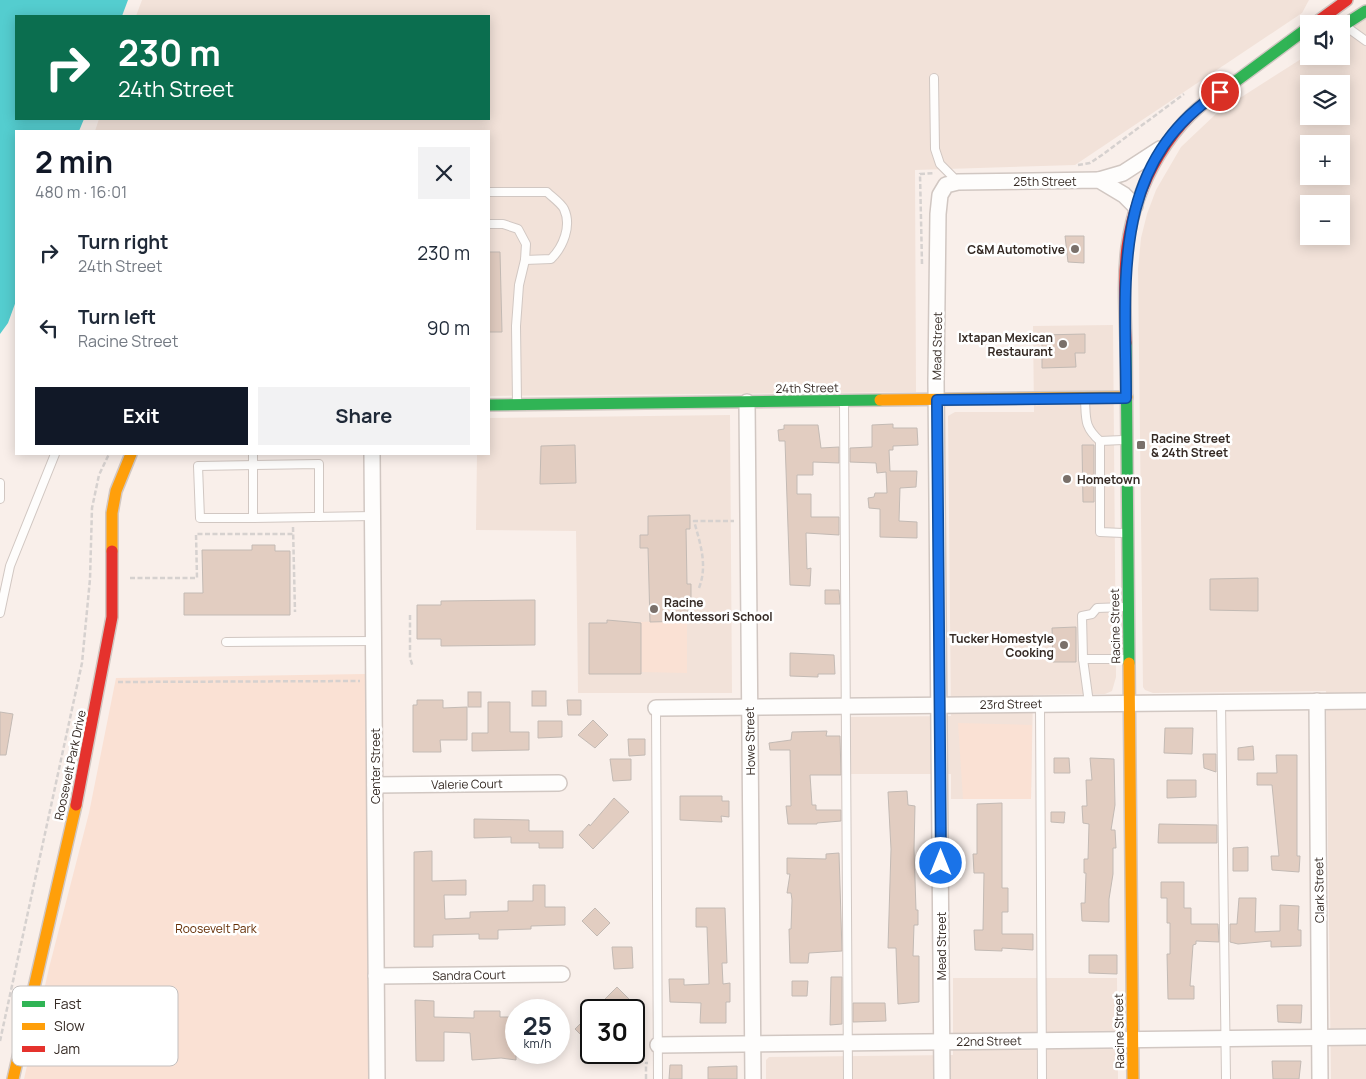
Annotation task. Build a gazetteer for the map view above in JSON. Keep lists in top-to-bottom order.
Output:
{
  "streets": {
    "street": [
      "25th Street",
      "Mead Street",
      "24th Street",
      "Racine Street",
      "23rd Street",
      "Howe Street",
      "Roosevelt Park Drive",
      "Center Street",
      "Valerie Court",
      "Clark Street",
      "Sandra Court",
      "22nd Street"
    ]
  },
  "crossings": [
    ["25th Street", "Mead Street"],
    ["25th Street", "Racine Street"],
    ["Mead Street", "24th Street"],
    ["Mead Street", "23rd Street"],
    ["Mead Street", "22nd Street"],
    ["24th Street", "Racine Street"],
    ["24th Street", "Howe Street"],
    ["Racine Street", "23rd Street"],
    ["Racine Street", "22nd Street"],
    ["23rd Street", "Howe Street"],
    ["23rd Street", "Clark Street"],
    ["Howe Street", "22nd Street"],
    ["Center Street", "Valerie Court"],
    ["Center Street", "Sandra Court"],
    ["Clark Street", "22nd Street"]
  ],
  "parks": ["Roosevelt Park"],
  "places": {
    "other": [
      "C&M Automotive",
      "Ixtapan Mexican Restaurant",
      "Hometown",
      "Racine Montessori School",
      "Tucker Homestyle Cooking"
    ],
    "transit": ["Racine Street & 24th Street"]
  },
  "legend": ["Fast", "Slow", "Jam"],
  "page": {
    "map_buttons": ["+", "−"],
    "turn": ["230 m", "24th Street"],
    "heading": ["2 min", "480 m · 16:01"],
    "list": [
      {
        "name": "Turn right",
        "note": "24th Street",
        "value": "230 m"
      },
      {
        "name": "Turn left",
        "note": "Racine Street",
        "value": "90 m"
      }
    ],
    "buttons": ["Exit", "Share"],
    "speed": "25 km/h",
    "limit": "30"
  }
}
